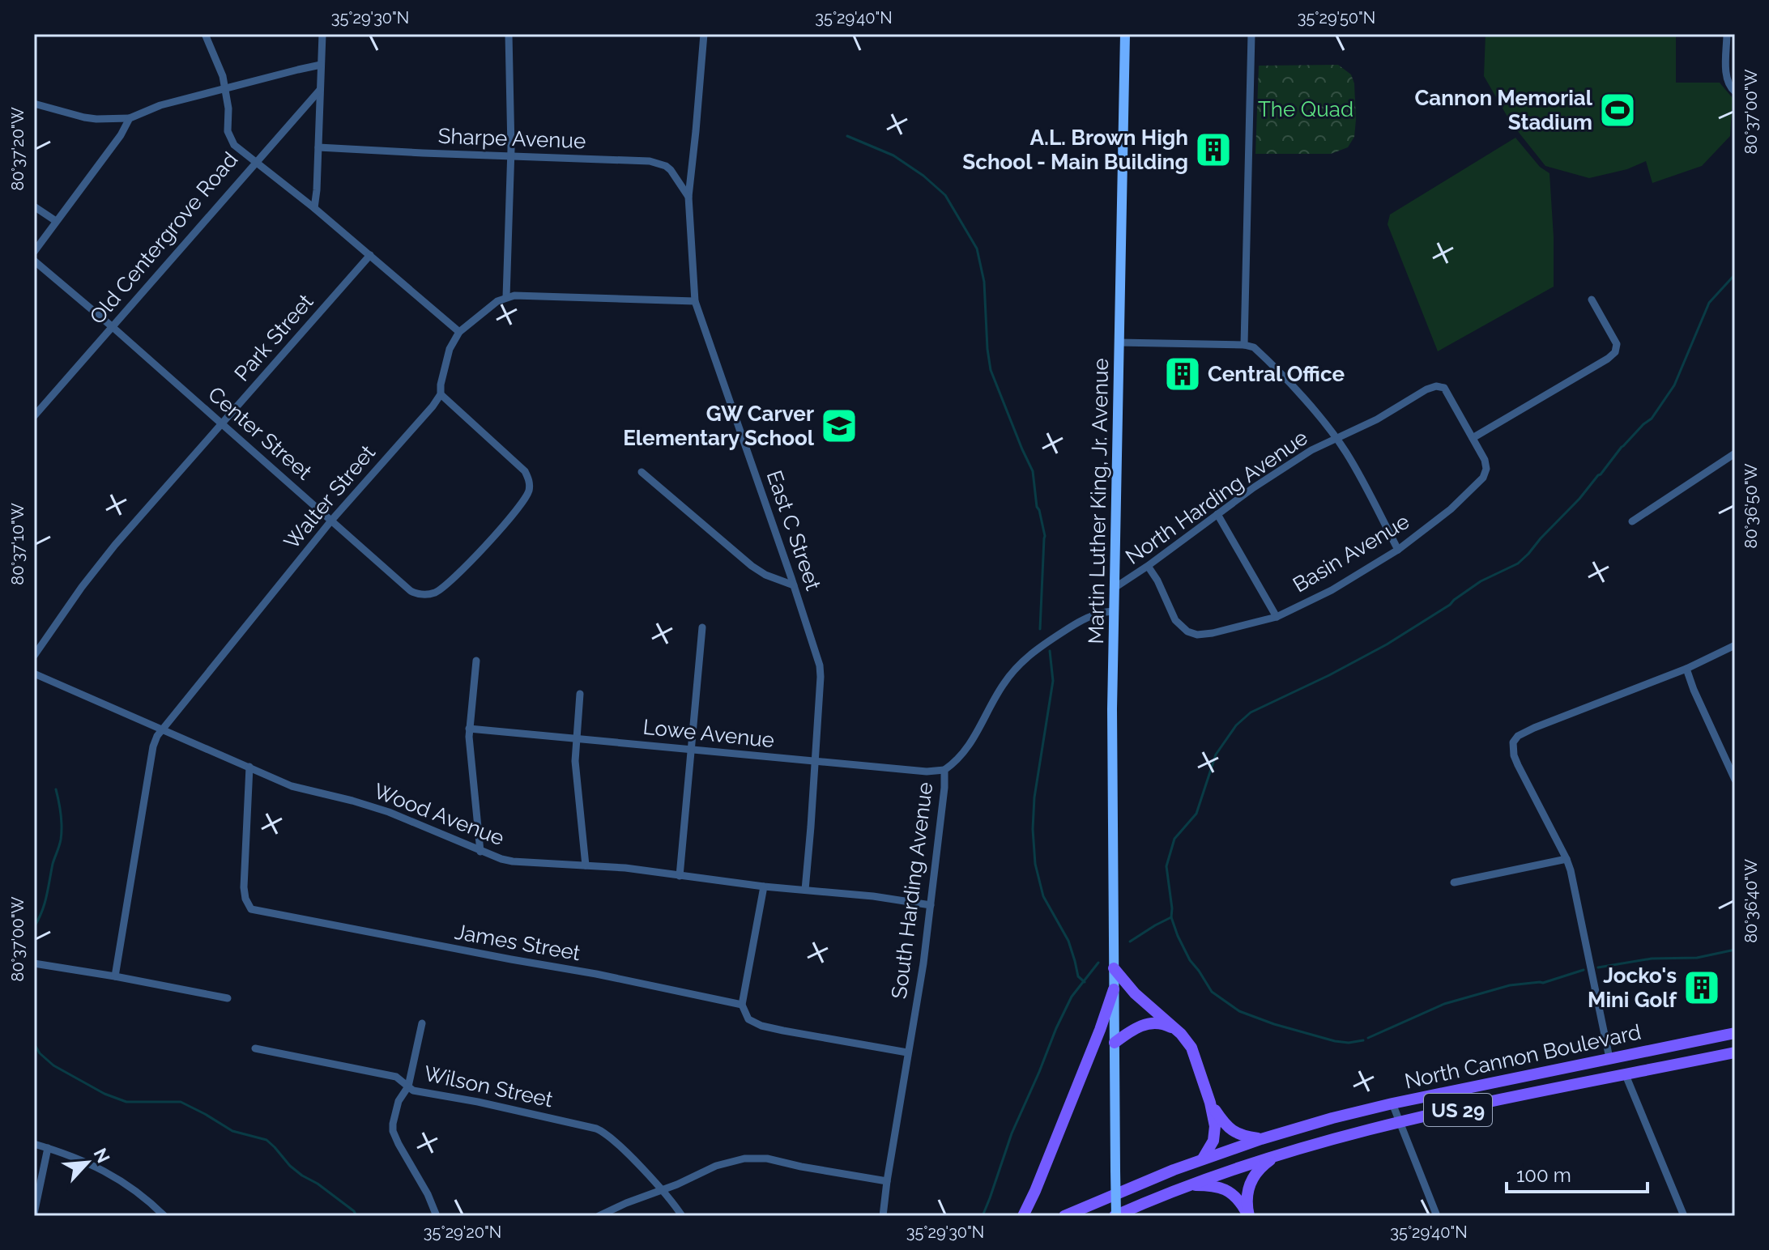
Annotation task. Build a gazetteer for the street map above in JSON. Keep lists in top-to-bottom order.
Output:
{
  "streets": {
    "main road": ["Martin Luther King, Jr. Avenue", "North Cannon Boulevard", "US 29"],
    "street": [
      "Sharpe Avenue",
      "Old Centergrove Road",
      "Park Street",
      "Center Street",
      "Walter Street",
      "North Harding Avenue",
      "East C Street",
      "Basin Avenue",
      "Lowe Avenue",
      "Wood Avenue",
      "South Harding Avenue",
      "James Street",
      "Wilson Street"
    ]
  },
  "crossings": [
    ["Sharpe Avenue", "East C Street"],
    ["Old Centergrove Road", "Center Street"],
    ["Park Street", "Center Street"],
    ["Center Street", "Walter Street"],
    ["Walter Street", "Wood Avenue"],
    ["North Harding Avenue", "Martin Luther King, Jr. Avenue"],
    ["North Harding Avenue", "Basin Avenue"],
    ["Martin Luther King, Jr. Avenue", "South Harding Avenue"],
    ["East C Street", "Lowe Avenue"],
    ["East C Street", "Wood Avenue"],
    ["Lowe Avenue", "South Harding Avenue"],
    ["Wood Avenue", "South Harding Avenue"],
    ["Wood Avenue", "James Street"],
    ["North Cannon Boulevard", "US 29"]
  ],
  "parks": ["The Quad"],
  "places": {
    "sports": ["Cannon Memorial Stadium"],
    "building": ["A.L. Brown High School - Main Building", "Central Office", "Jocko's Mini Golf"],
    "school or university": ["GW Carver Elementary School"]
  },
  "scale_bar": "100 m",
  "north": "top right",
  "coordinates": [
    "35°29'30\"N",
    "35°29'40\"N",
    "35°29'50\"N",
    "80°37'00\"W",
    "80°37'20\"W",
    "80°36'50\"W",
    "80°37'10\"W",
    "80°36'40\"W",
    "35°29'20\"N"
  ]
}
